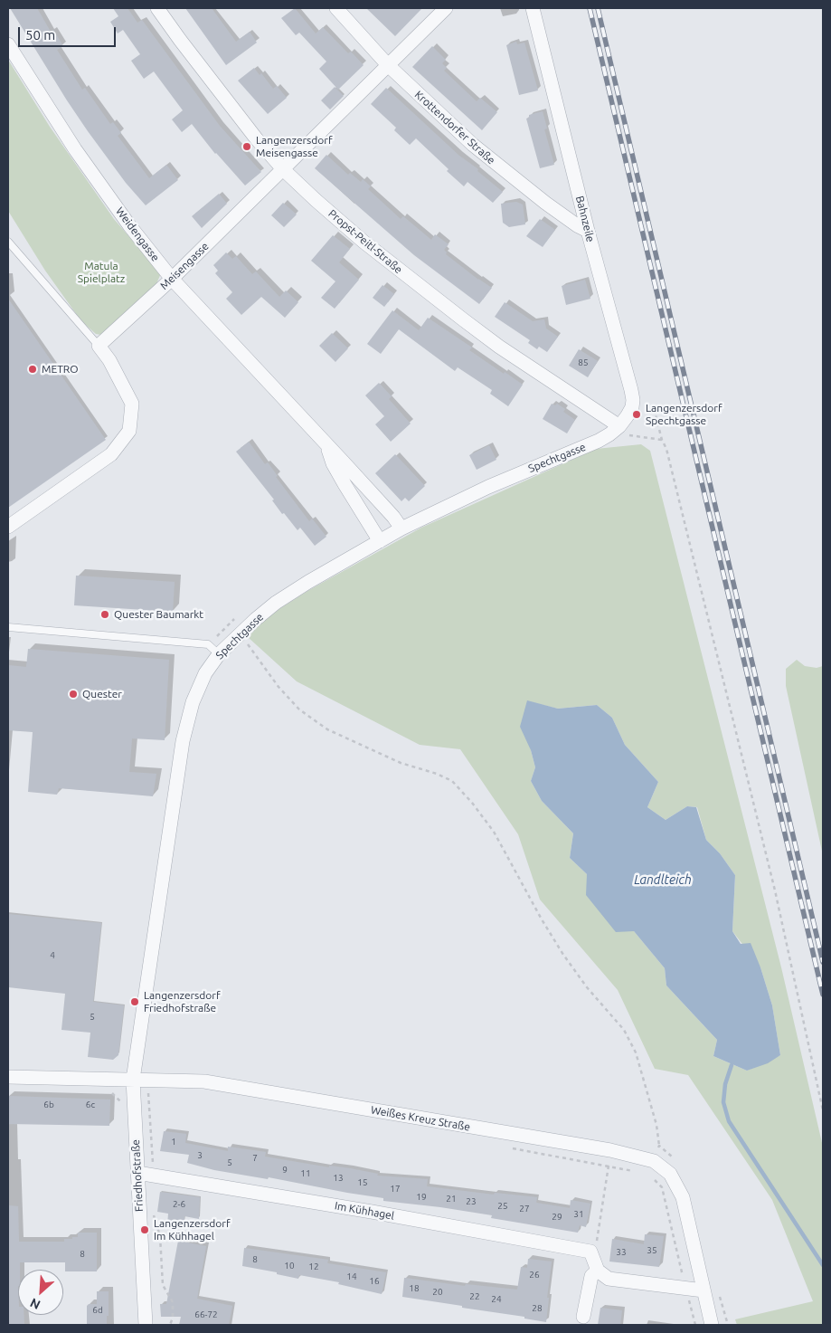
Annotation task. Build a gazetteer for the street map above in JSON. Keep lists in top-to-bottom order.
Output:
{
  "streets": {
    "street": [
      "Krottendorfer Straße",
      "Bahnzeile",
      "Weidengasse",
      "Propst-Peitl-Straße",
      "Meisengasse",
      "Spechtgasse",
      "Weißes Kreuz Straße",
      "Friedhofstraße",
      "Im Kühhagel"
    ]
  },
  "crossings": [
    ["Krottendorfer Straße", "Bahnzeile"],
    ["Krottendorfer Straße", "Meisengasse"],
    ["Weidengasse", "Meisengasse"],
    ["Weidengasse", "Spechtgasse"],
    ["Propst-Peitl-Straße", "Meisengasse"],
    ["Propst-Peitl-Straße", "Spechtgasse"],
    ["Spechtgasse", "Weißes Kreuz Straße"],
    ["Spechtgasse", "Friedhofstraße"],
    ["Weißes Kreuz Straße", "Friedhofstraße"],
    ["Friedhofstraße", "Im Kühhagel"]
  ],
  "water": ["Landlteich"],
  "parks": ["Matula Spielplatz"],
  "places": [
    "Langenzersdorf Meisengasse",
    "METRO",
    "Langenzersdorf Spechtgasse",
    "Quester Baumarkt",
    "Quester",
    "Langenzersdorf Friedhofstraße",
    "Langenzersdorf Im Kühhagel"
  ],
  "house_numbers": [
    "85",
    "4",
    "5",
    "6b",
    "6c",
    "1",
    "3",
    "7",
    "5",
    "9",
    "11",
    "13",
    "15",
    "17",
    "19",
    "21",
    "23",
    "2-6",
    "25",
    "27",
    "31",
    "29",
    "35",
    "33",
    "8",
    "8",
    "10",
    "12",
    "26",
    "14",
    "16",
    "18",
    "20",
    "22",
    "24",
    "28",
    "6d",
    "66-72"
  ],
  "scale_bar": "50 m",
  "north": "bottom left"
}
